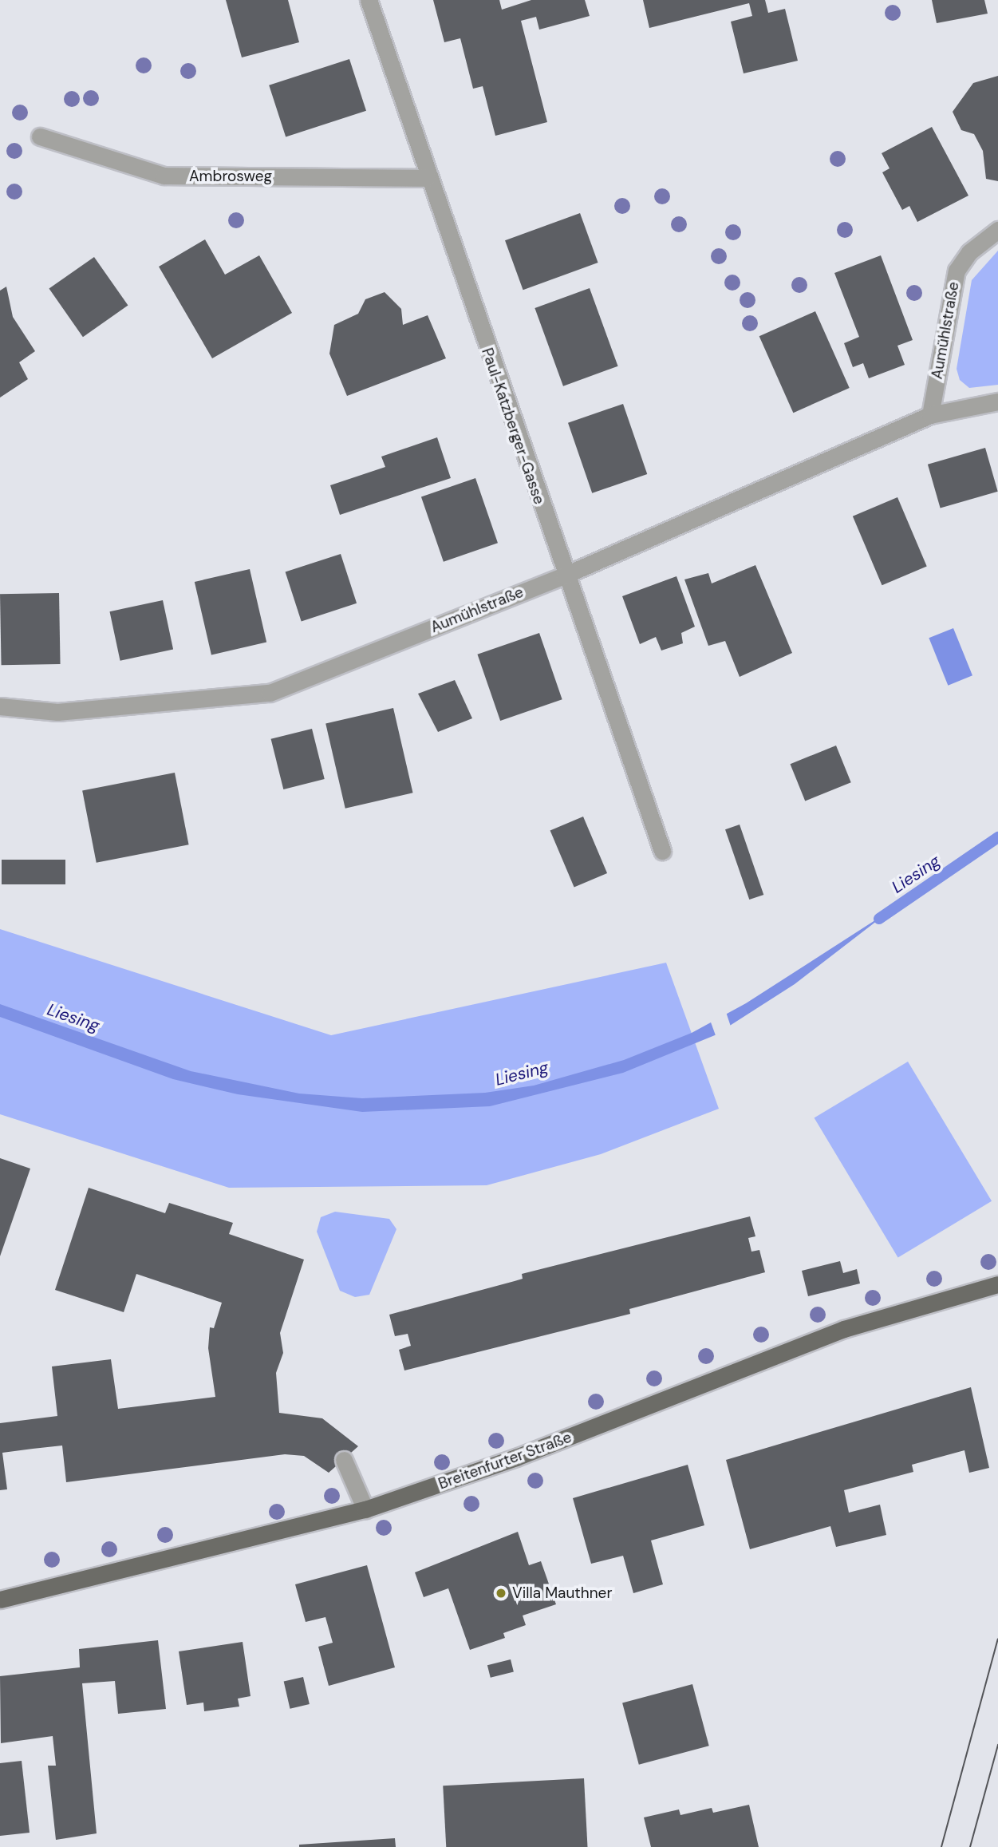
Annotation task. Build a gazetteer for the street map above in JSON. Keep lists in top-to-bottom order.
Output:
{
  "streets": {
    "main road": ["Breitenfurter Straße"],
    "street": ["Ambrosweg", "Aumühlstraße", "Paul-Katzberger-Gasse"]
  },
  "crossings": [
    ["Ambrosweg", "Paul-Katzberger-Gasse"],
    ["Aumühlstraße", "Paul-Katzberger-Gasse"]
  ],
  "water": ["Liesing"],
  "places": ["Villa Mauthner"]
}
